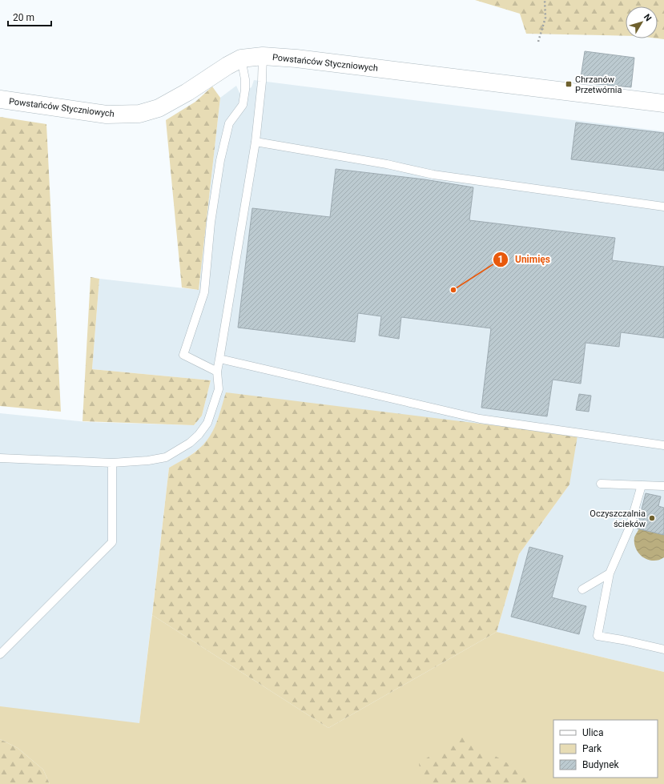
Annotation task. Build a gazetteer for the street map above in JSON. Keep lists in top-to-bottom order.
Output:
{
  "streets": {
    "street": ["Powstańców Styczniowych"]
  },
  "places": {
    "transit": ["Chrzanów Przetwórnia"],
    "other": ["Unimięs", "Oczyszczalnia ścieków"]
  },
  "legend": ["Ulica", "Park", "Budynek"],
  "scale_bar": "20 m",
  "north": "top right"
}
